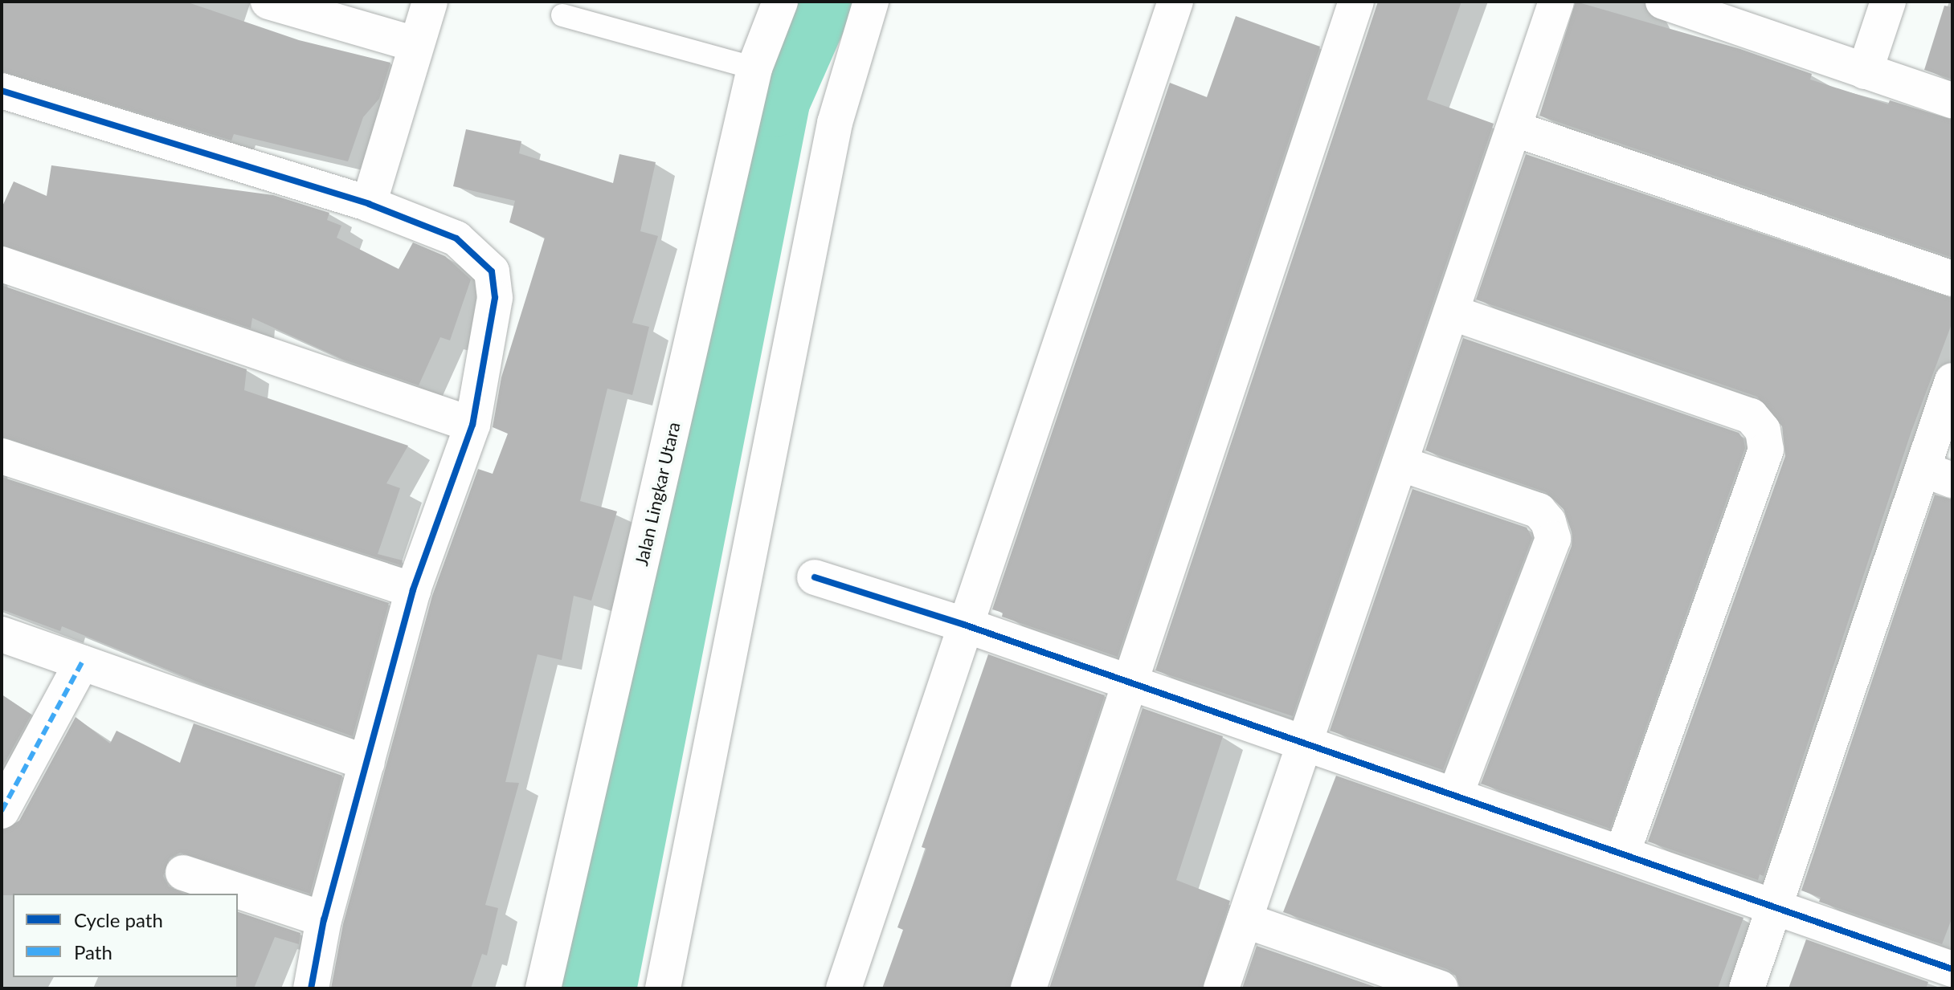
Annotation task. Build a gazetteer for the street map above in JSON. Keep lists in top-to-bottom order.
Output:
{
  "streets": {
    "street": ["Jalan Lingkar Utara"]
  },
  "legend": ["Cycle path", "Path"]
}
